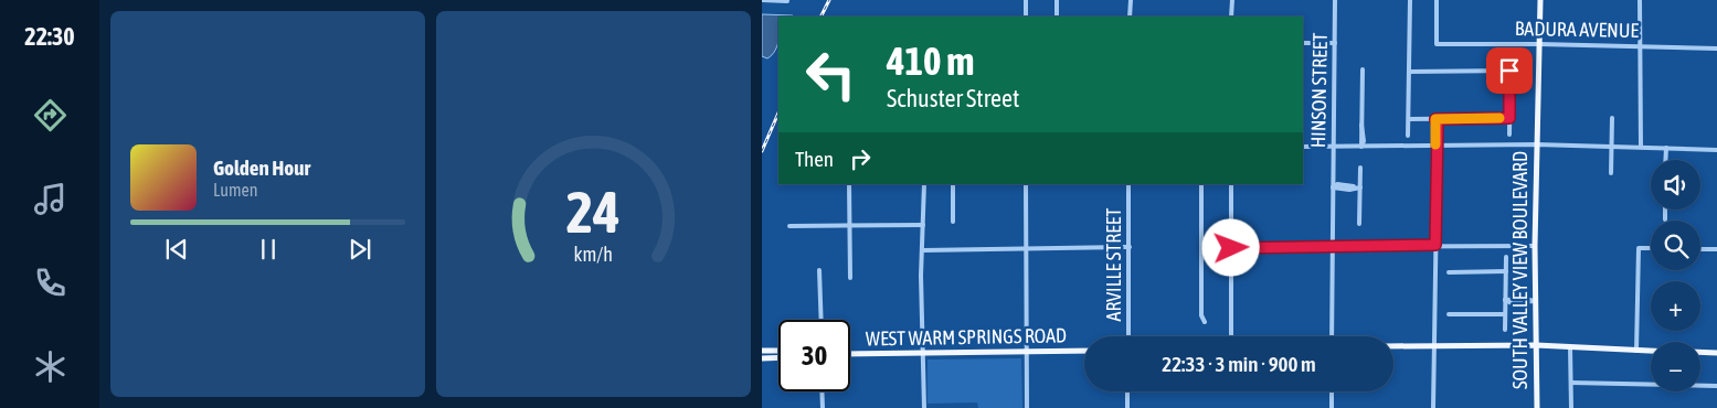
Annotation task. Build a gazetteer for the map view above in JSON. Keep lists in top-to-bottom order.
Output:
{
  "streets": {
    "main road": ["SOUTH VALLEY VIEW BOULEVARD", "WEST WARM SPRINGS ROAD"],
    "street": ["BADURA AVENUE", "HINSON STREET", "ARVILLE STREET"]
  },
  "crossings": [
    ["BADURA AVENUE", "SOUTH VALLEY VIEW BOULEVARD"]
  ],
  "page": {
    "tabs": "22:30",
    "turn": ["410 m", "Schuster Street"],
    "then": "Then",
    "song": ["Golden Hour", "Lumen"],
    "map_buttons": ["+", "−"],
    "limit": "30",
    "trip": "22:33 · 3 min · 900 m",
    "gauge": ["24", "km/h"]
  }
}
